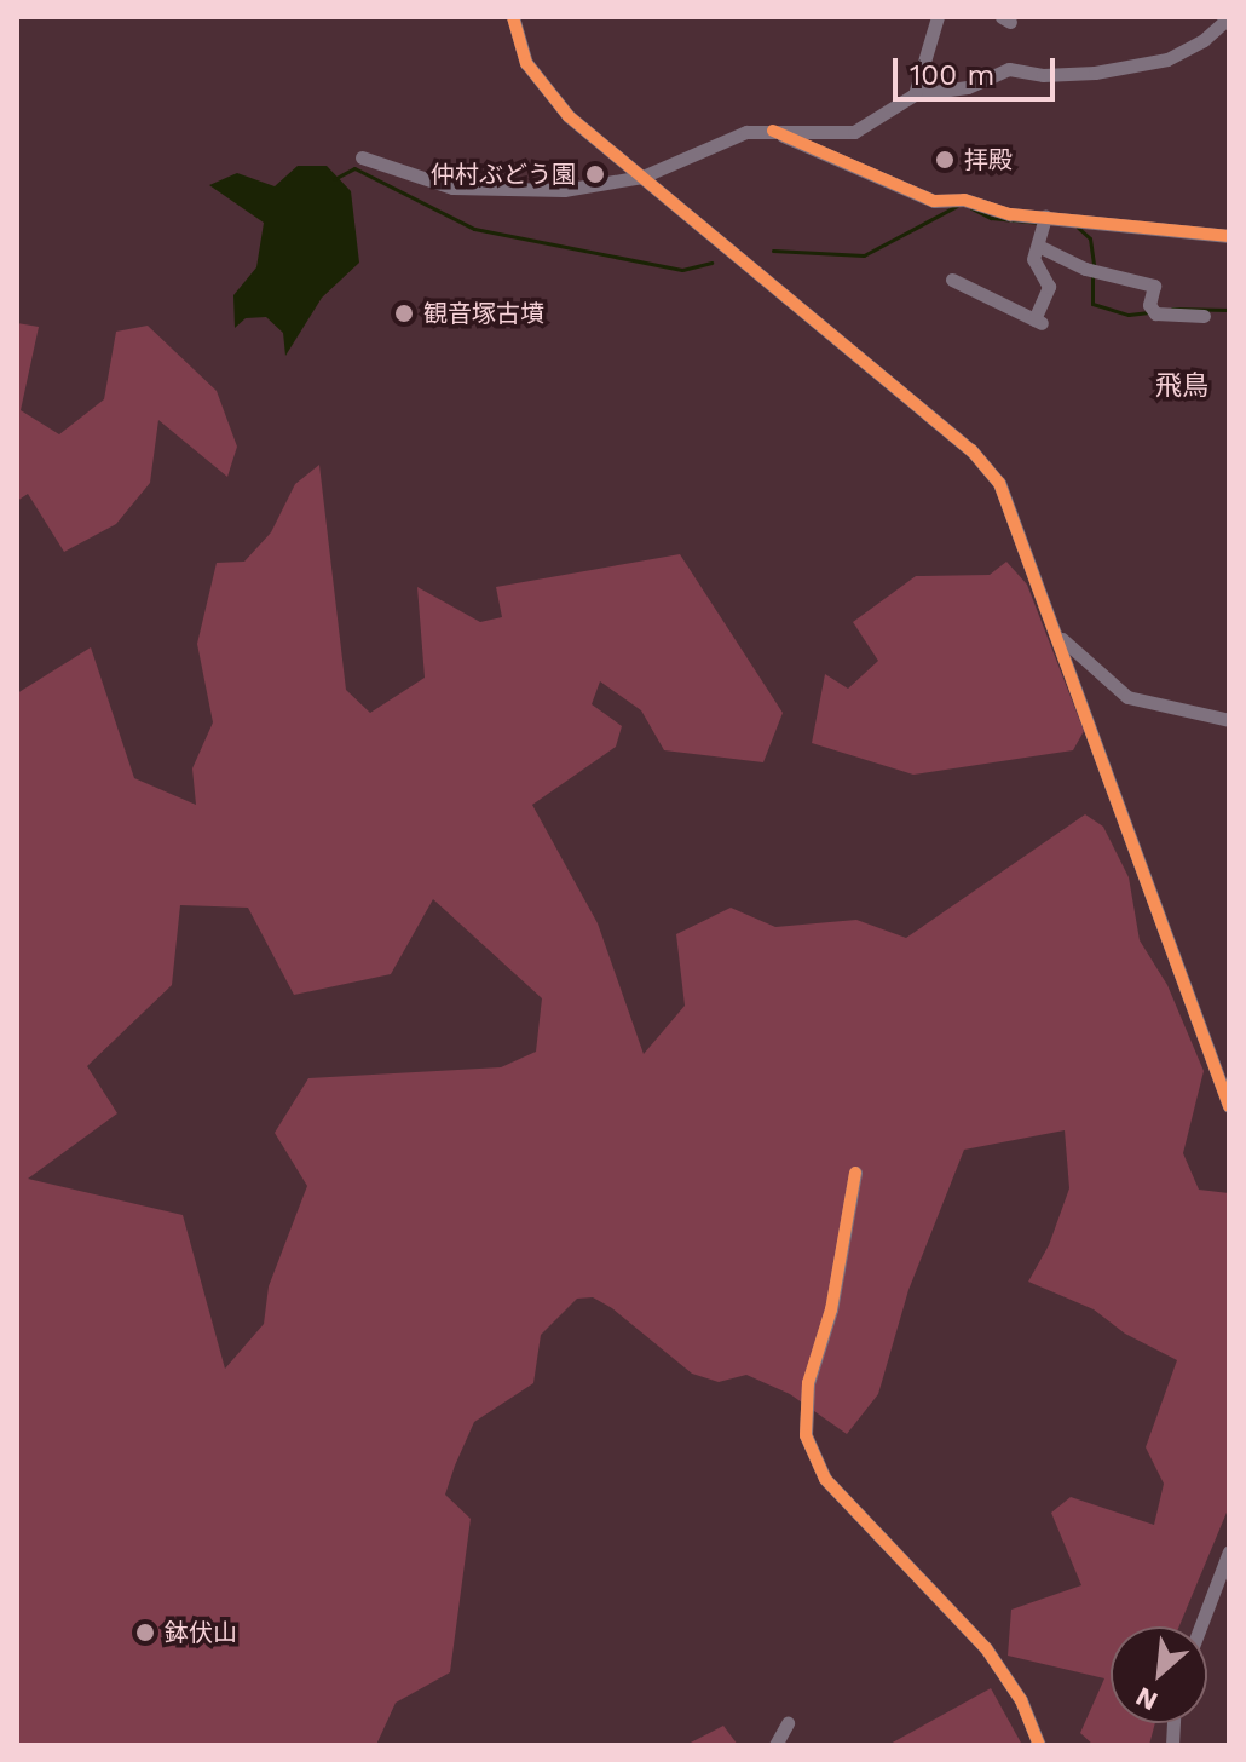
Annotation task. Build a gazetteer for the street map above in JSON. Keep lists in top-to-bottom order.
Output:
{
  "districts": ["飛鳥"],
  "places": [
    "拝殿",
    "仲村ぶどう園",
    "観音塚古墳",
    "鉢伏山"
  ],
  "scale_bar": "100 m",
  "north": "bottom left"
}
